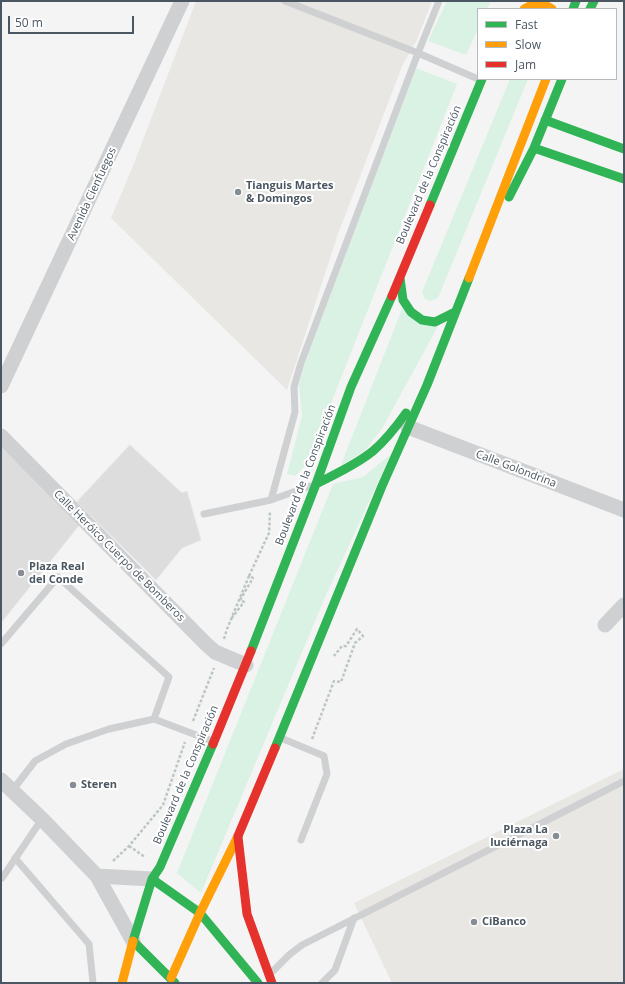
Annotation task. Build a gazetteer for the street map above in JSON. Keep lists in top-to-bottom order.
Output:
{
  "streets": {
    "main road": ["Boulevard de la Conspiración"],
    "street": ["Avenida Cienfuegos", "Calle Golondrina", "Calle Heróico Cuerpo de Bomberos"]
  },
  "crossings": [
    ["Boulevard de la Conspiración", "Calle Heróico Cuerpo de Bomberos"]
  ],
  "places": [
    "Tianguis Martes & Domingos",
    "Plaza Real del Conde",
    "Steren",
    "Plaza La luciérnaga",
    "CiBanco"
  ],
  "legend": ["Fast", "Slow", "Jam"],
  "scale_bar": "50 m"
}
